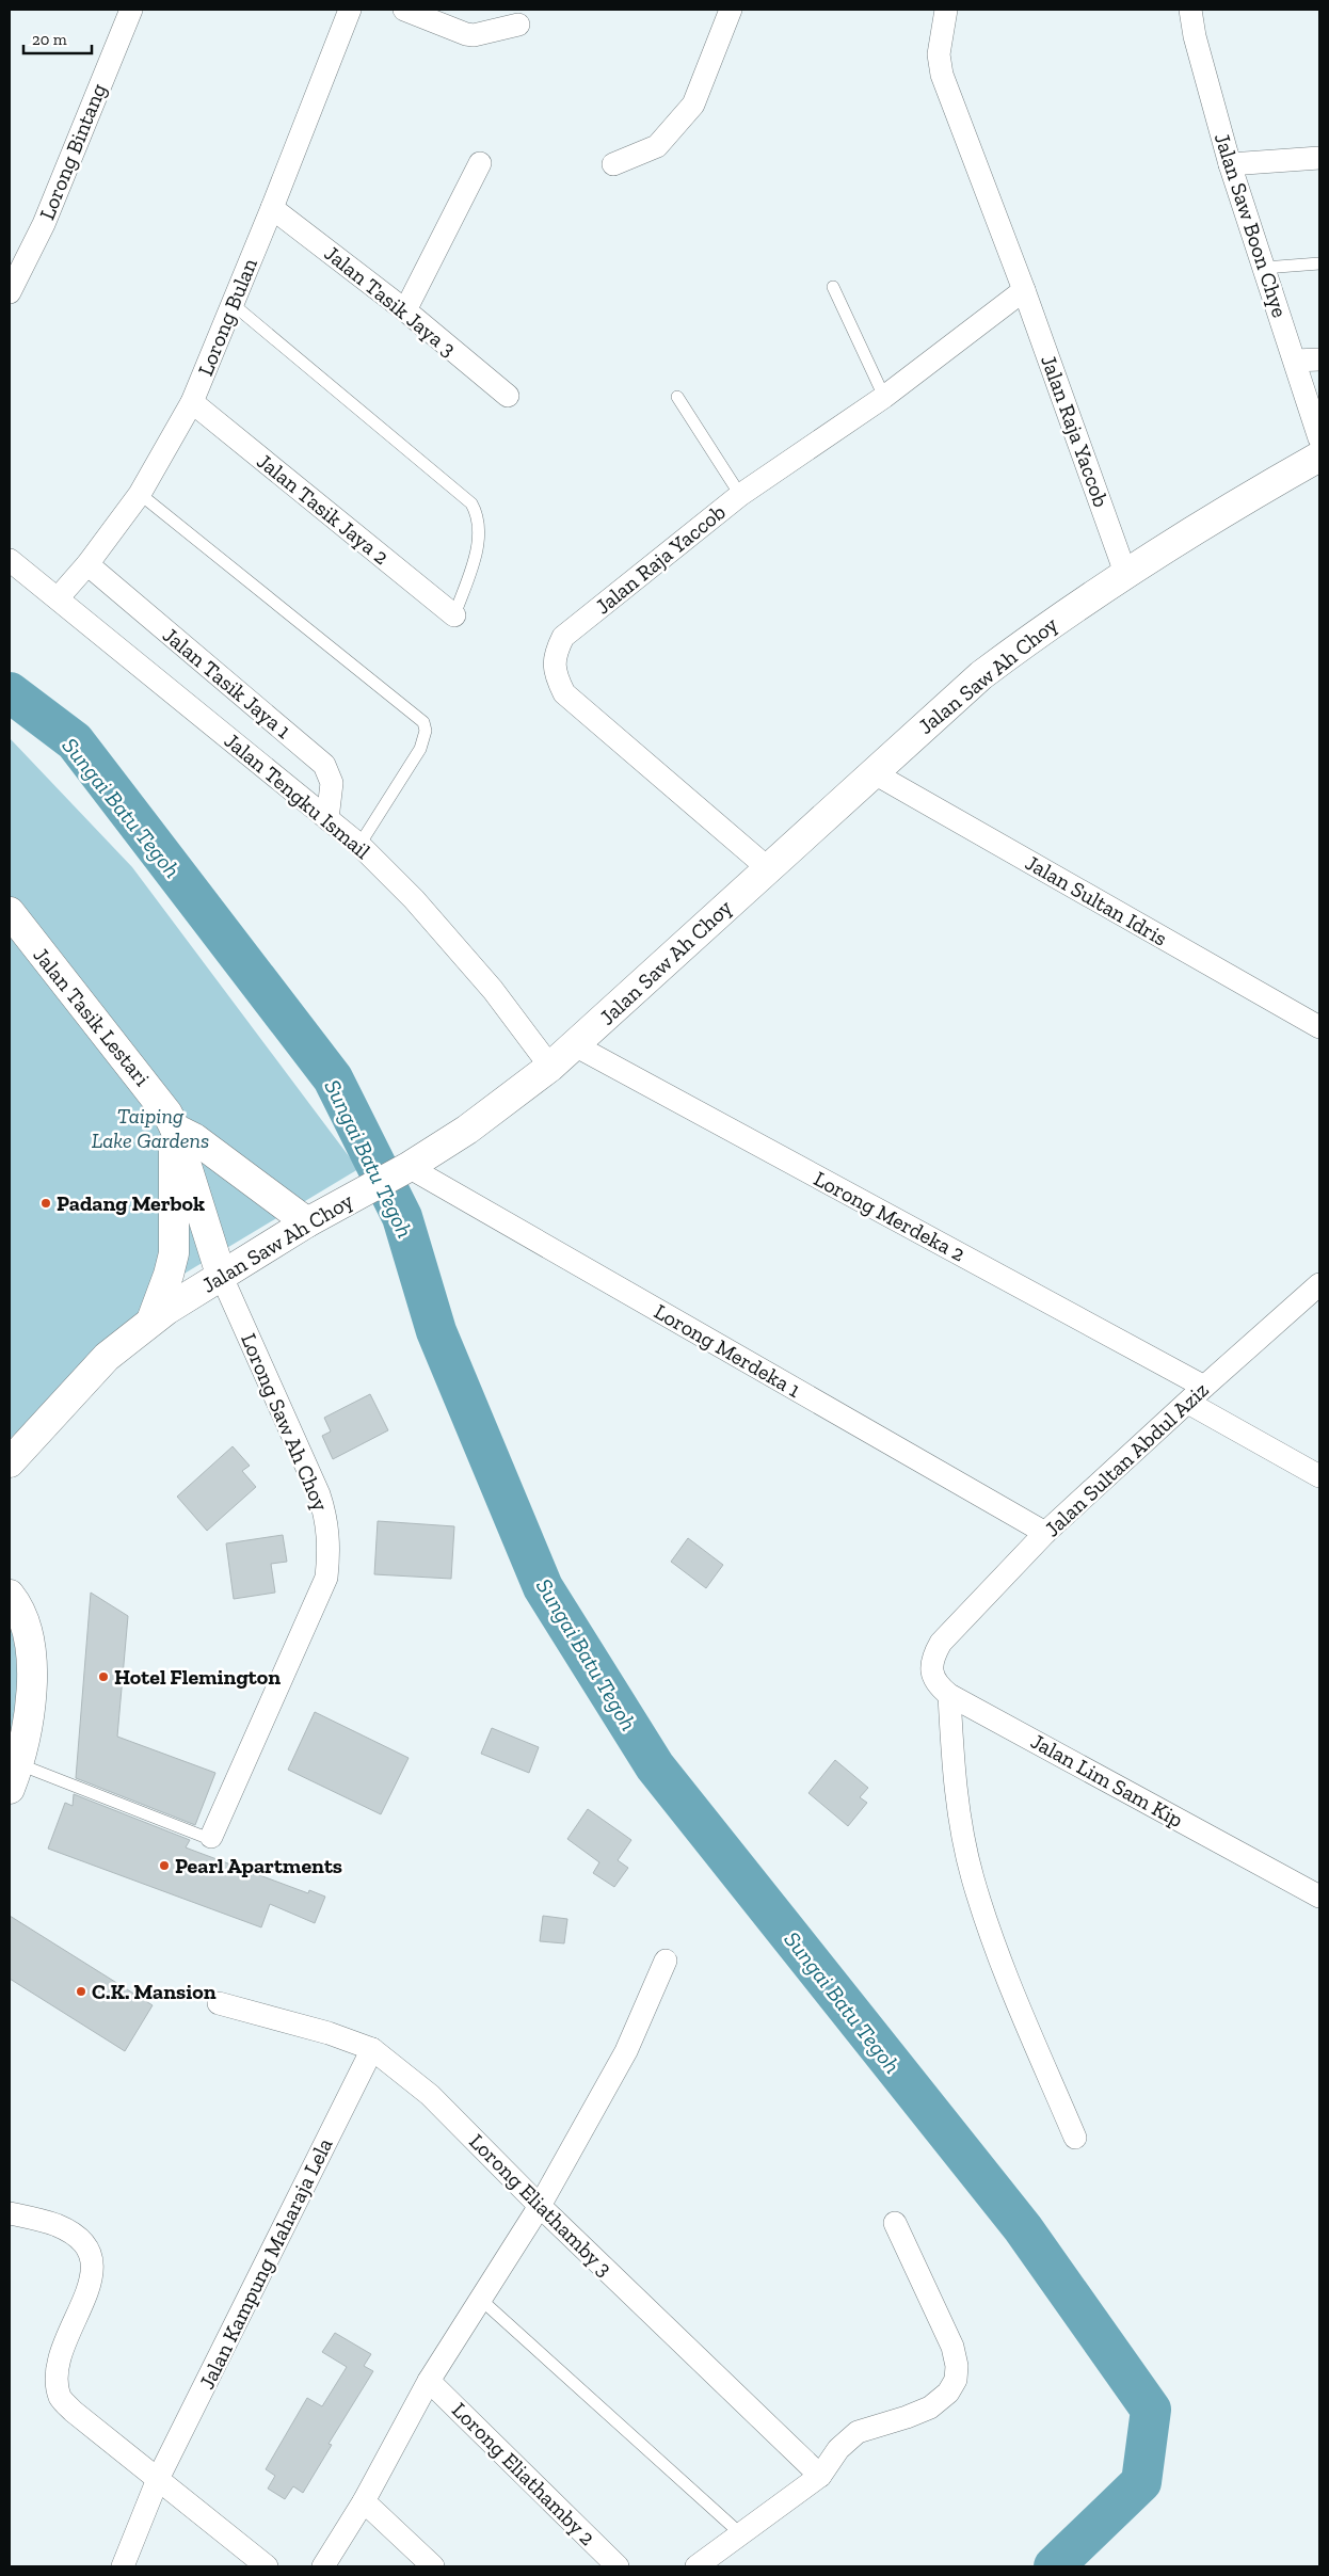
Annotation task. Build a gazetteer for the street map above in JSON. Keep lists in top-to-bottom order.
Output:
{
  "streets": {
    "street": [
      "Lorong Bintang",
      "Jalan Saw Boon Chye",
      "Jalan Tasik Jaya 3",
      "Lorong Bulan",
      "Jalan Raja Yaccob",
      "Jalan Tasik Jaya 2",
      "Jalan Saw Ah Choy",
      "Jalan Tasik Jaya 1",
      "Jalan Tengku Ismail",
      "Jalan Sultan Idris",
      "Jalan Tasik Lestari",
      "Lorong Merdeka 2",
      "Lorong Merdeka 1",
      "Lorong Saw Ah Choy",
      "Jalan Sultan Abdul Aziz",
      "Jalan Lim Sam Kip",
      "Lorong Eliathamby 3",
      "Jalan Kampung Maharaja Lela",
      "Lorong Eliathamby 2"
    ]
  },
  "crossings": [
    ["Jalan Tasik Jaya 3", "Lorong Bulan"],
    ["Lorong Bulan", "Jalan Tasik Jaya 2"],
    ["Lorong Bulan", "Jalan Tasik Jaya 1"],
    ["Lorong Bulan", "Jalan Tengku Ismail"],
    ["Jalan Raja Yaccob", "Jalan Saw Ah Choy"],
    ["Jalan Saw Ah Choy", "Jalan Tengku Ismail"],
    ["Jalan Saw Ah Choy", "Jalan Sultan Idris"],
    ["Jalan Saw Ah Choy", "Jalan Tasik Lestari"],
    ["Jalan Saw Ah Choy", "Lorong Merdeka 2"],
    ["Jalan Saw Ah Choy", "Lorong Merdeka 1"],
    ["Jalan Saw Ah Choy", "Lorong Saw Ah Choy"],
    ["Jalan Tasik Jaya 1", "Jalan Tengku Ismail"],
    ["Jalan Tasik Lestari", "Lorong Saw Ah Choy"],
    ["Lorong Merdeka 2", "Jalan Sultan Abdul Aziz"],
    ["Lorong Merdeka 1", "Jalan Sultan Abdul Aziz"],
    ["Jalan Sultan Abdul Aziz", "Jalan Lim Sam Kip"],
    ["Lorong Eliathamby 3", "Jalan Kampung Maharaja Lela"]
  ],
  "water": ["Sungai Batu Tegoh"],
  "parks": ["Taiping Lake Gardens"],
  "places": [
    "Padang Merbok",
    "Hotel Flemington",
    "Pearl Apartments",
    "C.K. Mansion"
  ],
  "scale_bar": "20 m"
}
